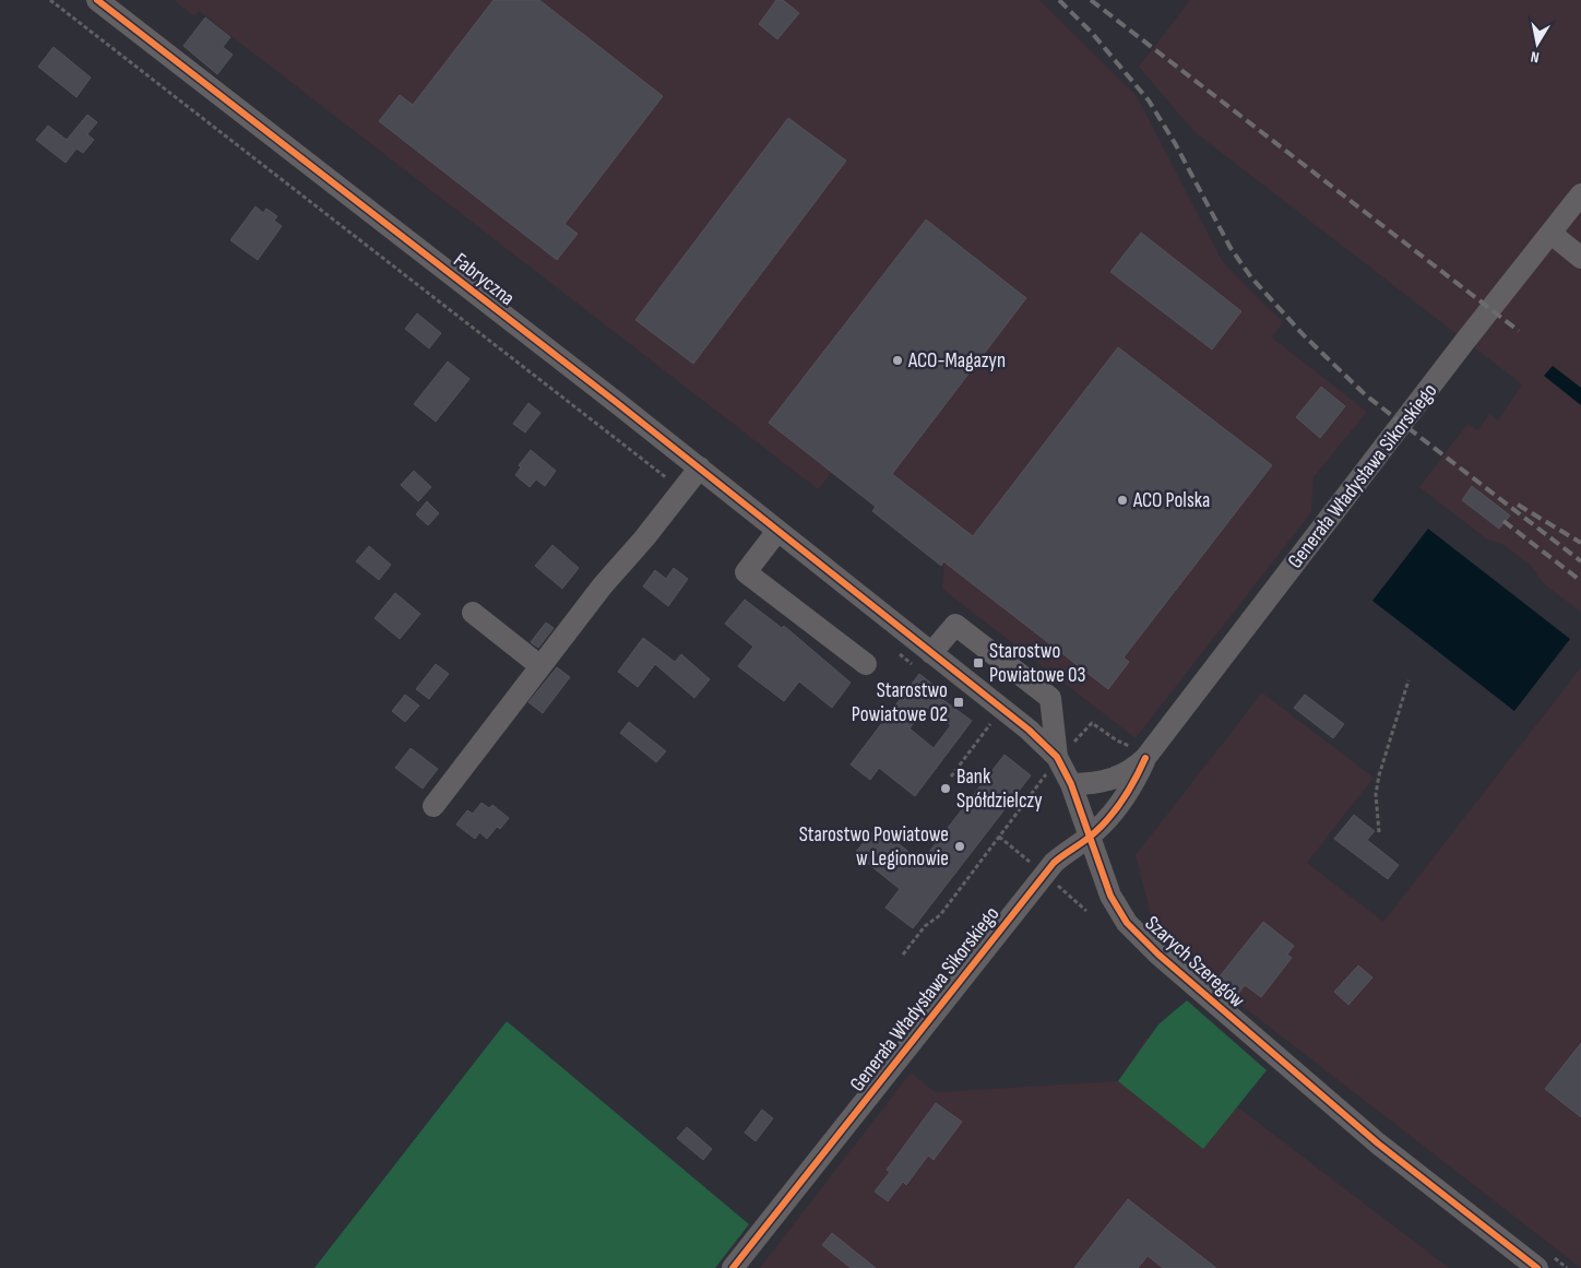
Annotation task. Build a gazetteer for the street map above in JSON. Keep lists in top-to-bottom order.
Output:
{
  "streets": {
    "street": ["Fabryczna", "Generała Władysława Sikorskiego", "Szarych Szeregów"]
  },
  "crossings": [
    ["Fabryczna", "Szarych Szeregów"],
    ["Generała Władysława Sikorskiego", "Szarych Szeregów"]
  ],
  "places": {
    "other": [
      "ACO-Magazyn",
      "ACO Polska",
      "Bank Spółdzielczy",
      "Starostwo Powiatowe w Legionowie"
    ],
    "transit": ["Starostwo Powiatowe 03", "Starostwo Powiatowe 02"]
  },
  "north": "bottom"
}
